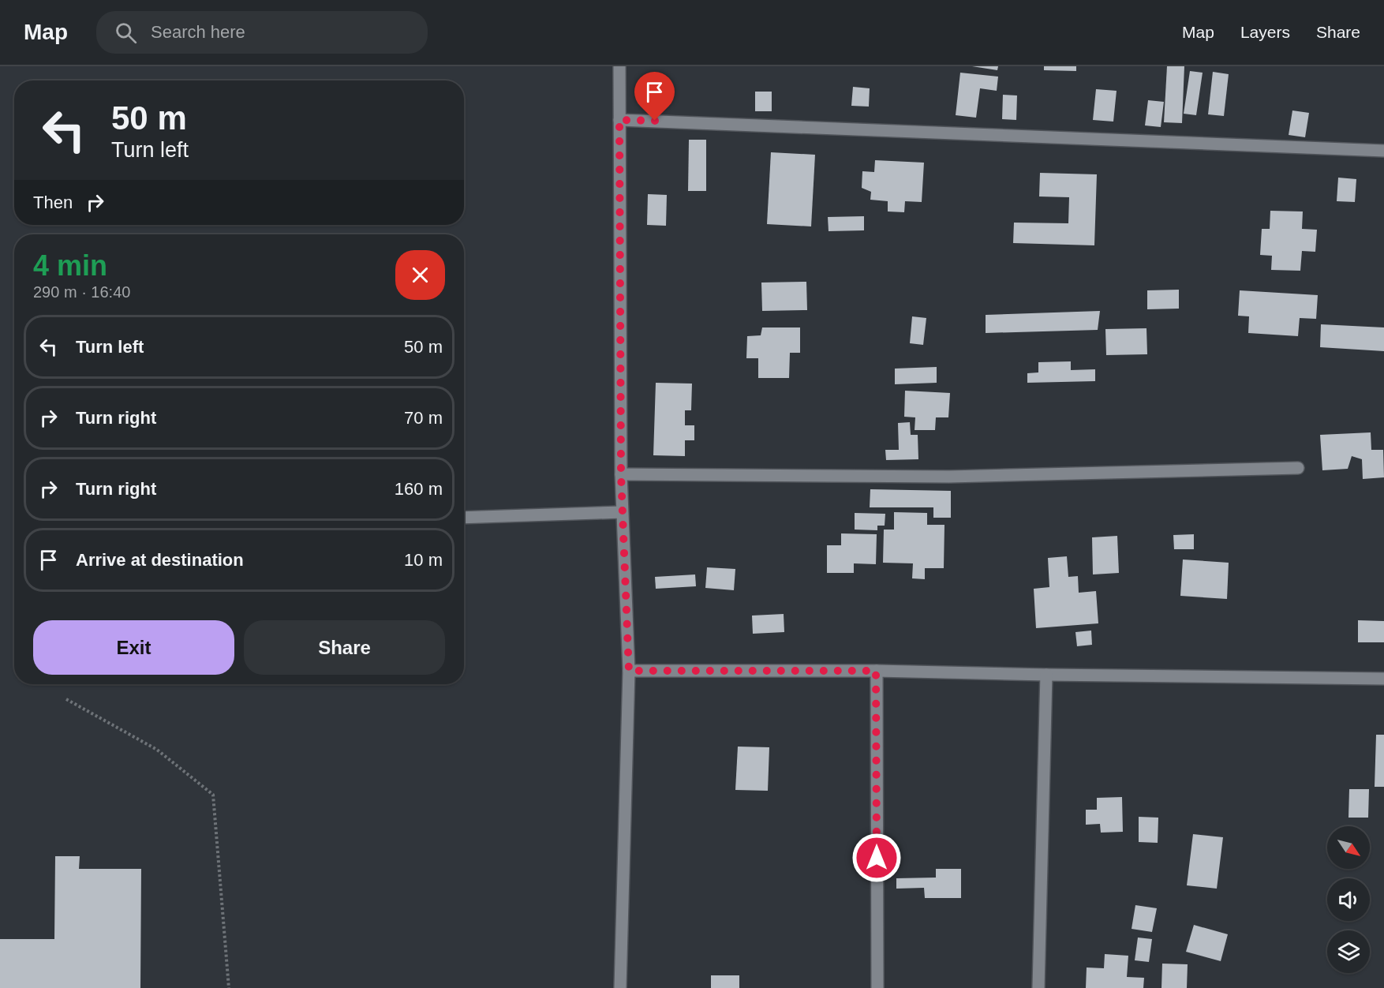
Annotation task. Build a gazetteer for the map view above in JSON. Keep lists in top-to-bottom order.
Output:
{
  "north": "bottom right",
  "page": {
    "header": "Map",
    "search": "Search here",
    "nav": ["Map", "Layers", "Share"],
    "turn": ["50 m", "Turn left"],
    "then": "Then",
    "heading": ["4 min", "290 m · 16:40"],
    "list": [
      {
        "name": "Turn left",
        "value": "50 m"
      },
      {
        "name": "Turn right",
        "value": "70 m"
      },
      {
        "name": "Turn right",
        "value": "160 m"
      },
      {
        "name": "Arrive at destination",
        "value": "10 m"
      }
    ],
    "buttons": ["Exit", "Share"]
  }
}
